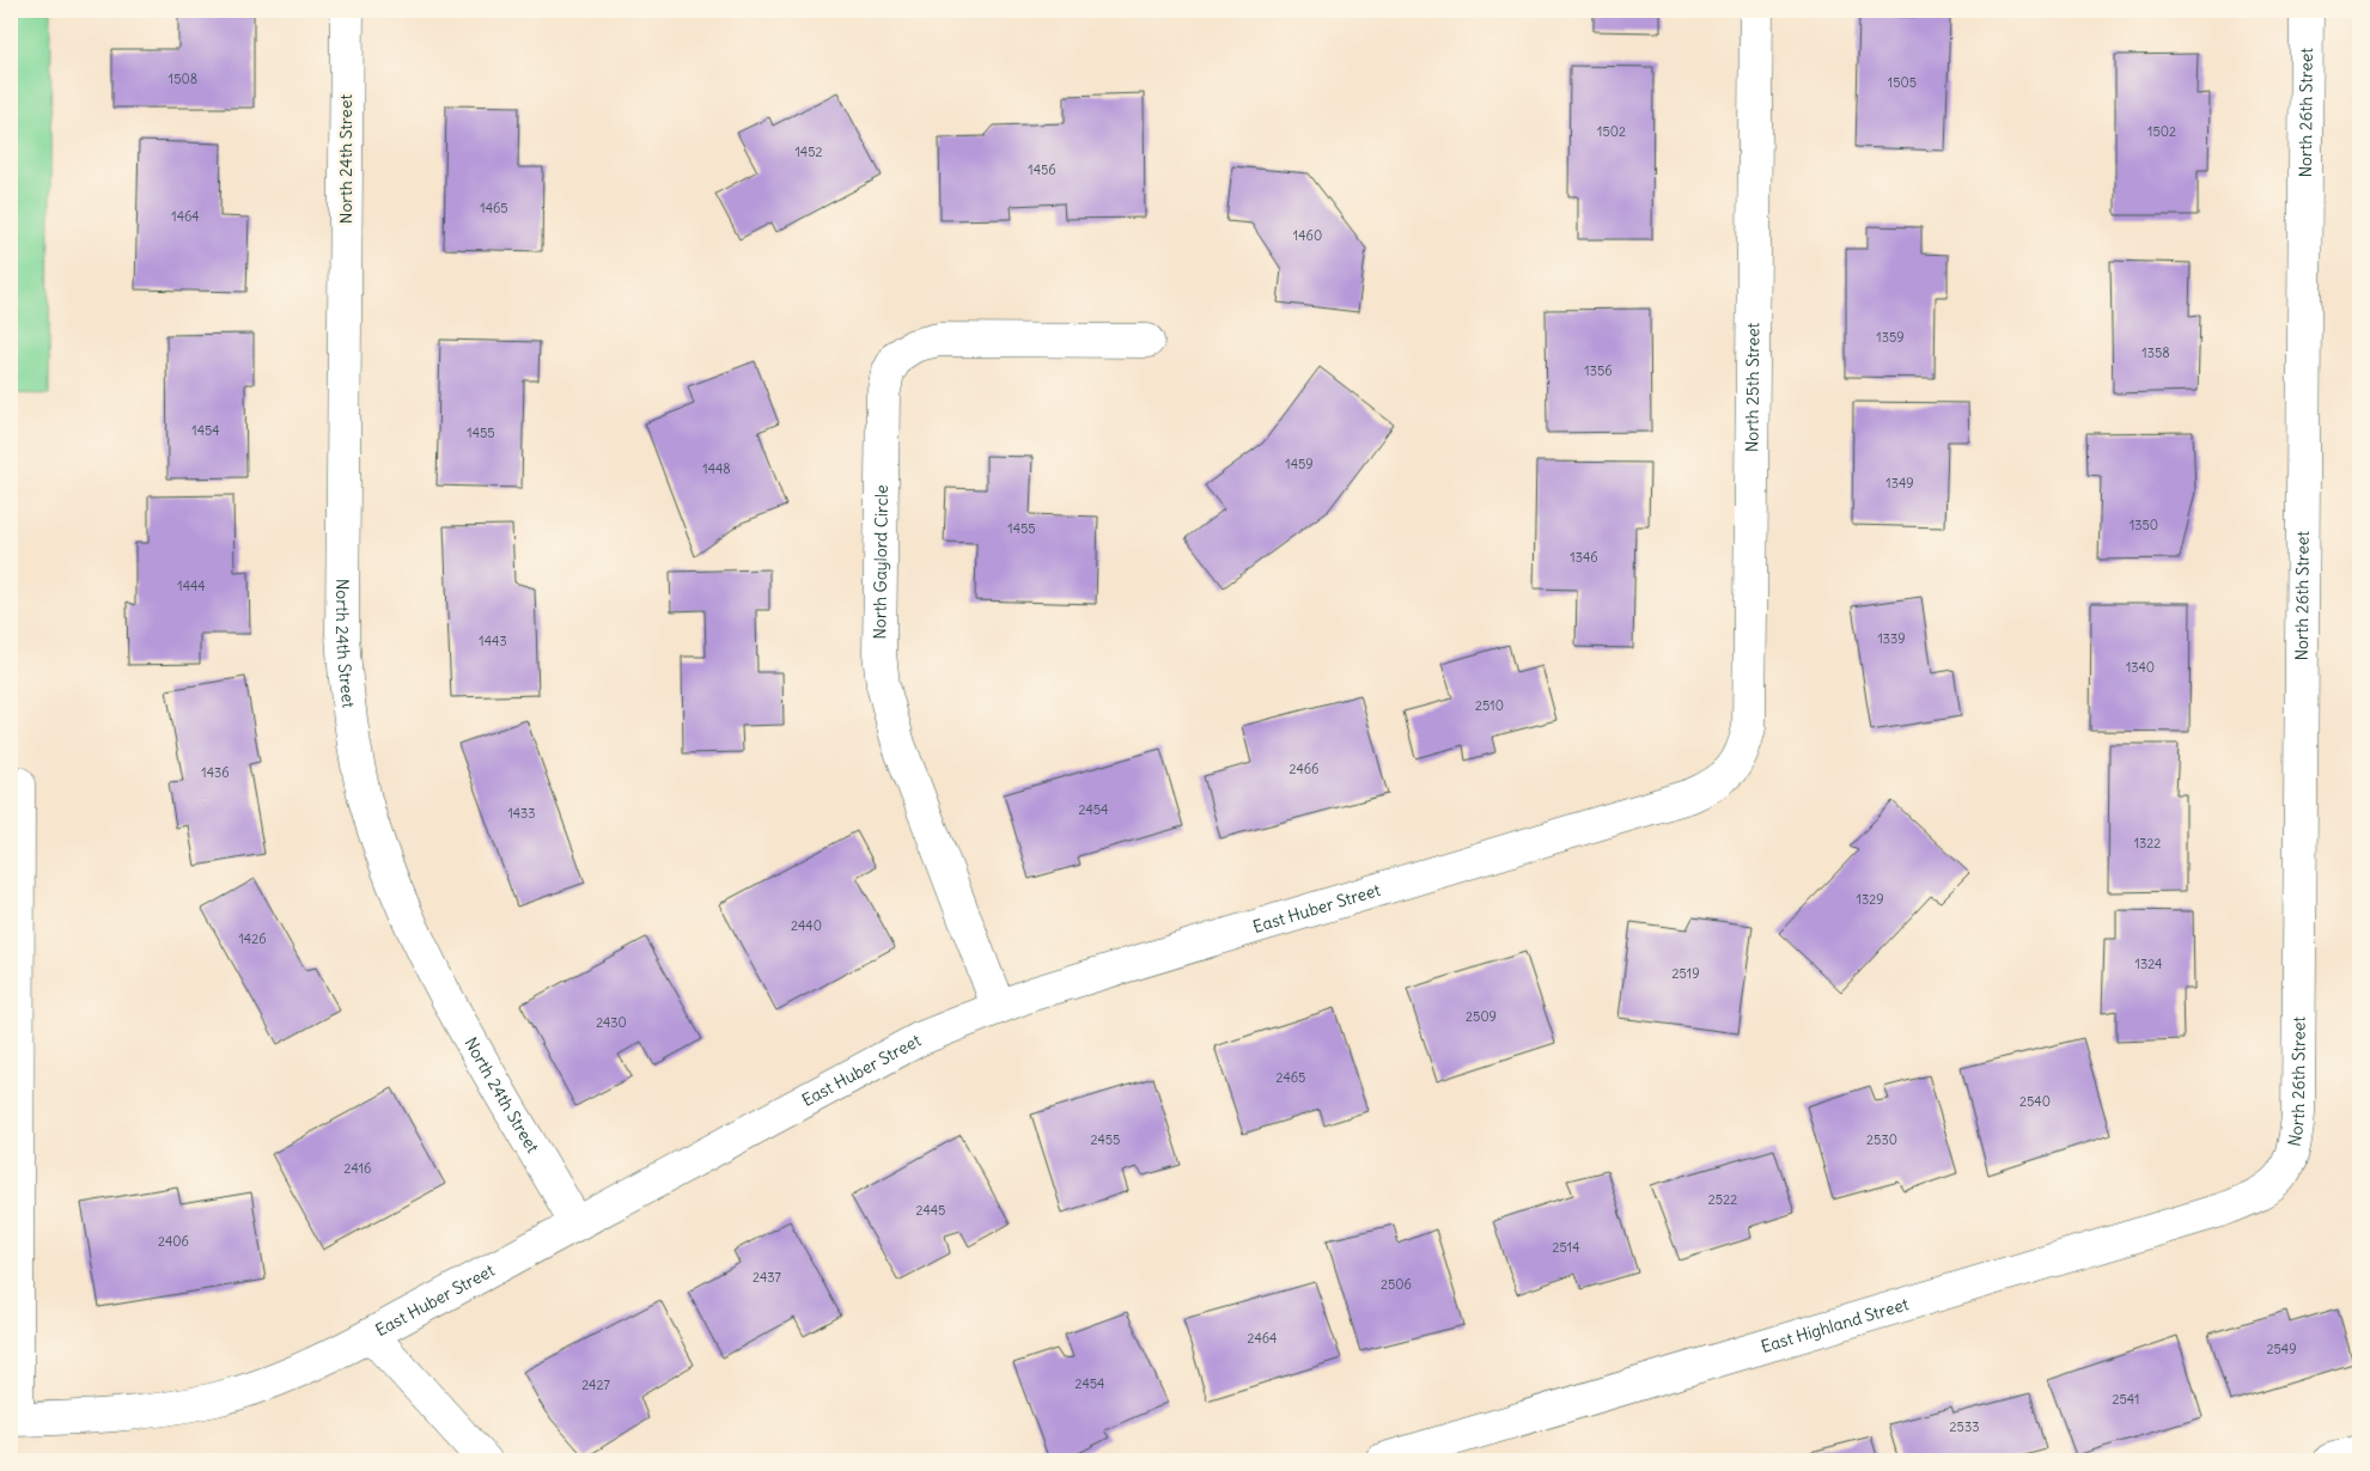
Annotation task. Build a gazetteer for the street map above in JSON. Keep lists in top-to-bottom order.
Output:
{
  "streets": {
    "street": [
      "North 26th Street",
      "North 24th Street",
      "North 25th Street",
      "North Gaylord Circle",
      "East Huber Street",
      "East Highland Street"
    ]
  },
  "crossings": [
    ["North 26th Street", "East Highland Street"],
    ["North 24th Street", "East Huber Street"],
    ["North 25th Street", "East Huber Street"],
    ["North Gaylord Circle", "East Huber Street"]
  ],
  "house_numbers": [
    "1508",
    "1505",
    "1502",
    "1502",
    "1452",
    "1456",
    "1465",
    "1464",
    "1460",
    "1359",
    "1358",
    "1356",
    "1454",
    "1455",
    "1459",
    "1448",
    "1349",
    "1350",
    "1455",
    "1346",
    "1444",
    "1339",
    "1443",
    "1340",
    "2510",
    "2466",
    "1436",
    "2454",
    "1433",
    "1322",
    "1329",
    "2440",
    "1426",
    "1324",
    "2519",
    "2509",
    "2430",
    "2465",
    "2540",
    "2455",
    "2530",
    "2416",
    "2522",
    "2445",
    "2406",
    "2514",
    "2437",
    "2506",
    "2464",
    "2549",
    "2454",
    "2427",
    "2541",
    "2533"
  ]
}
